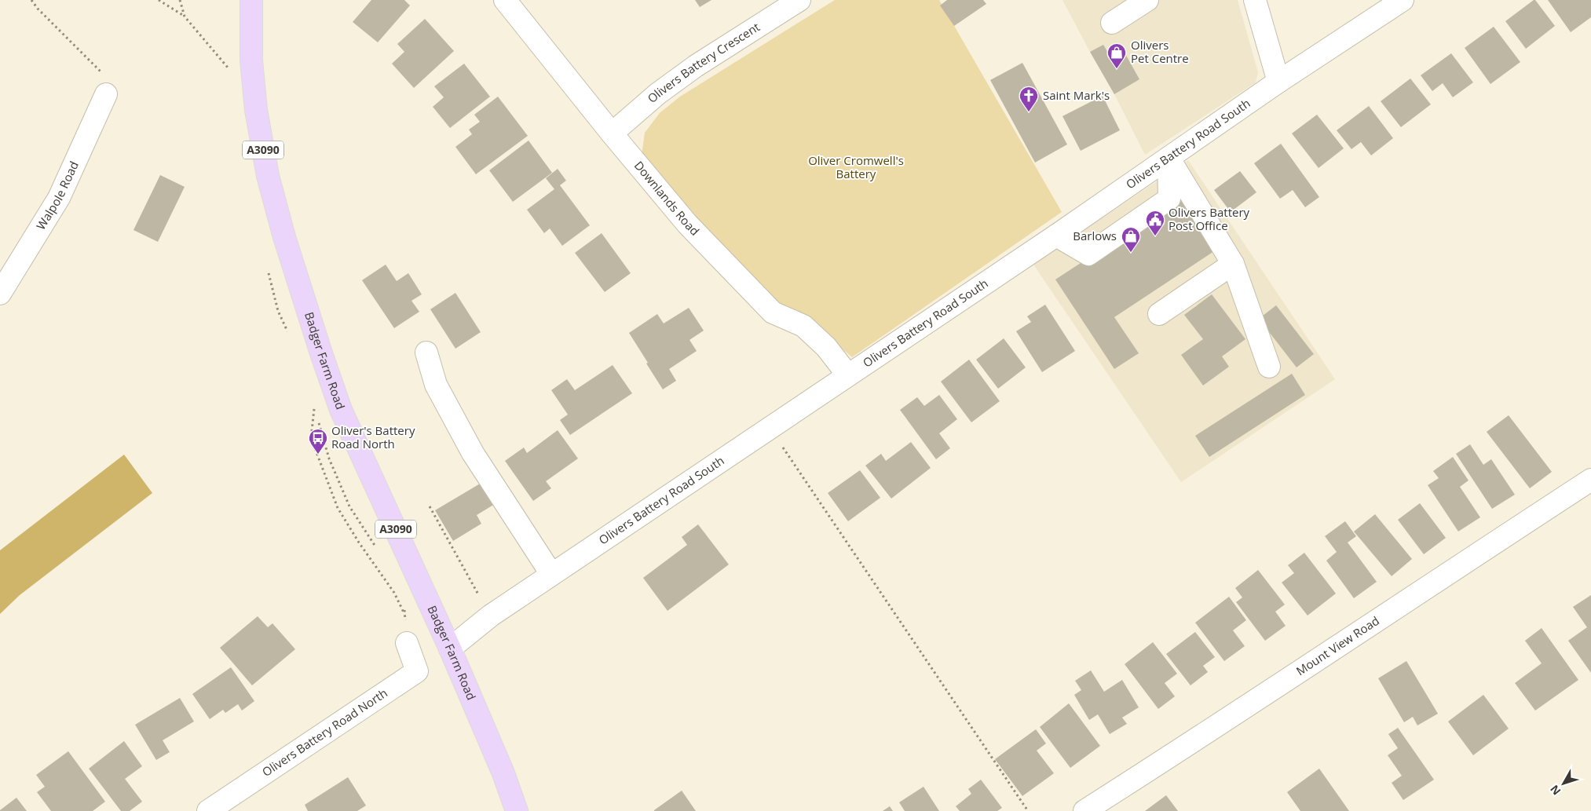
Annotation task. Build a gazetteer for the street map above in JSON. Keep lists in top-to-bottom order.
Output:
{
  "streets": {
    "main road": ["A3090", "Badger Farm Road"],
    "street": [
      "Olivers Battery Crescent",
      "Olivers Battery Road South",
      "Walpole Road",
      "Downlands Road",
      "Mount View Road",
      "Olivers Battery Road North"
    ]
  },
  "crossings": [
    ["Olivers Battery Crescent", "Downlands Road"],
    ["Olivers Battery Road South", "Downlands Road"],
    ["Olivers Battery Road South", "Badger Farm Road"]
  ],
  "parks": ["Oliver Cromwell's Battery"],
  "places": {
    "shop": ["Olivers Pet Centre", "Barlows"],
    "church": ["Saint Mark's"],
    "public building": ["Olivers Battery Post Office"],
    "bus stop": ["Oliver's Battery Road North"]
  },
  "north": "bottom left"
}
